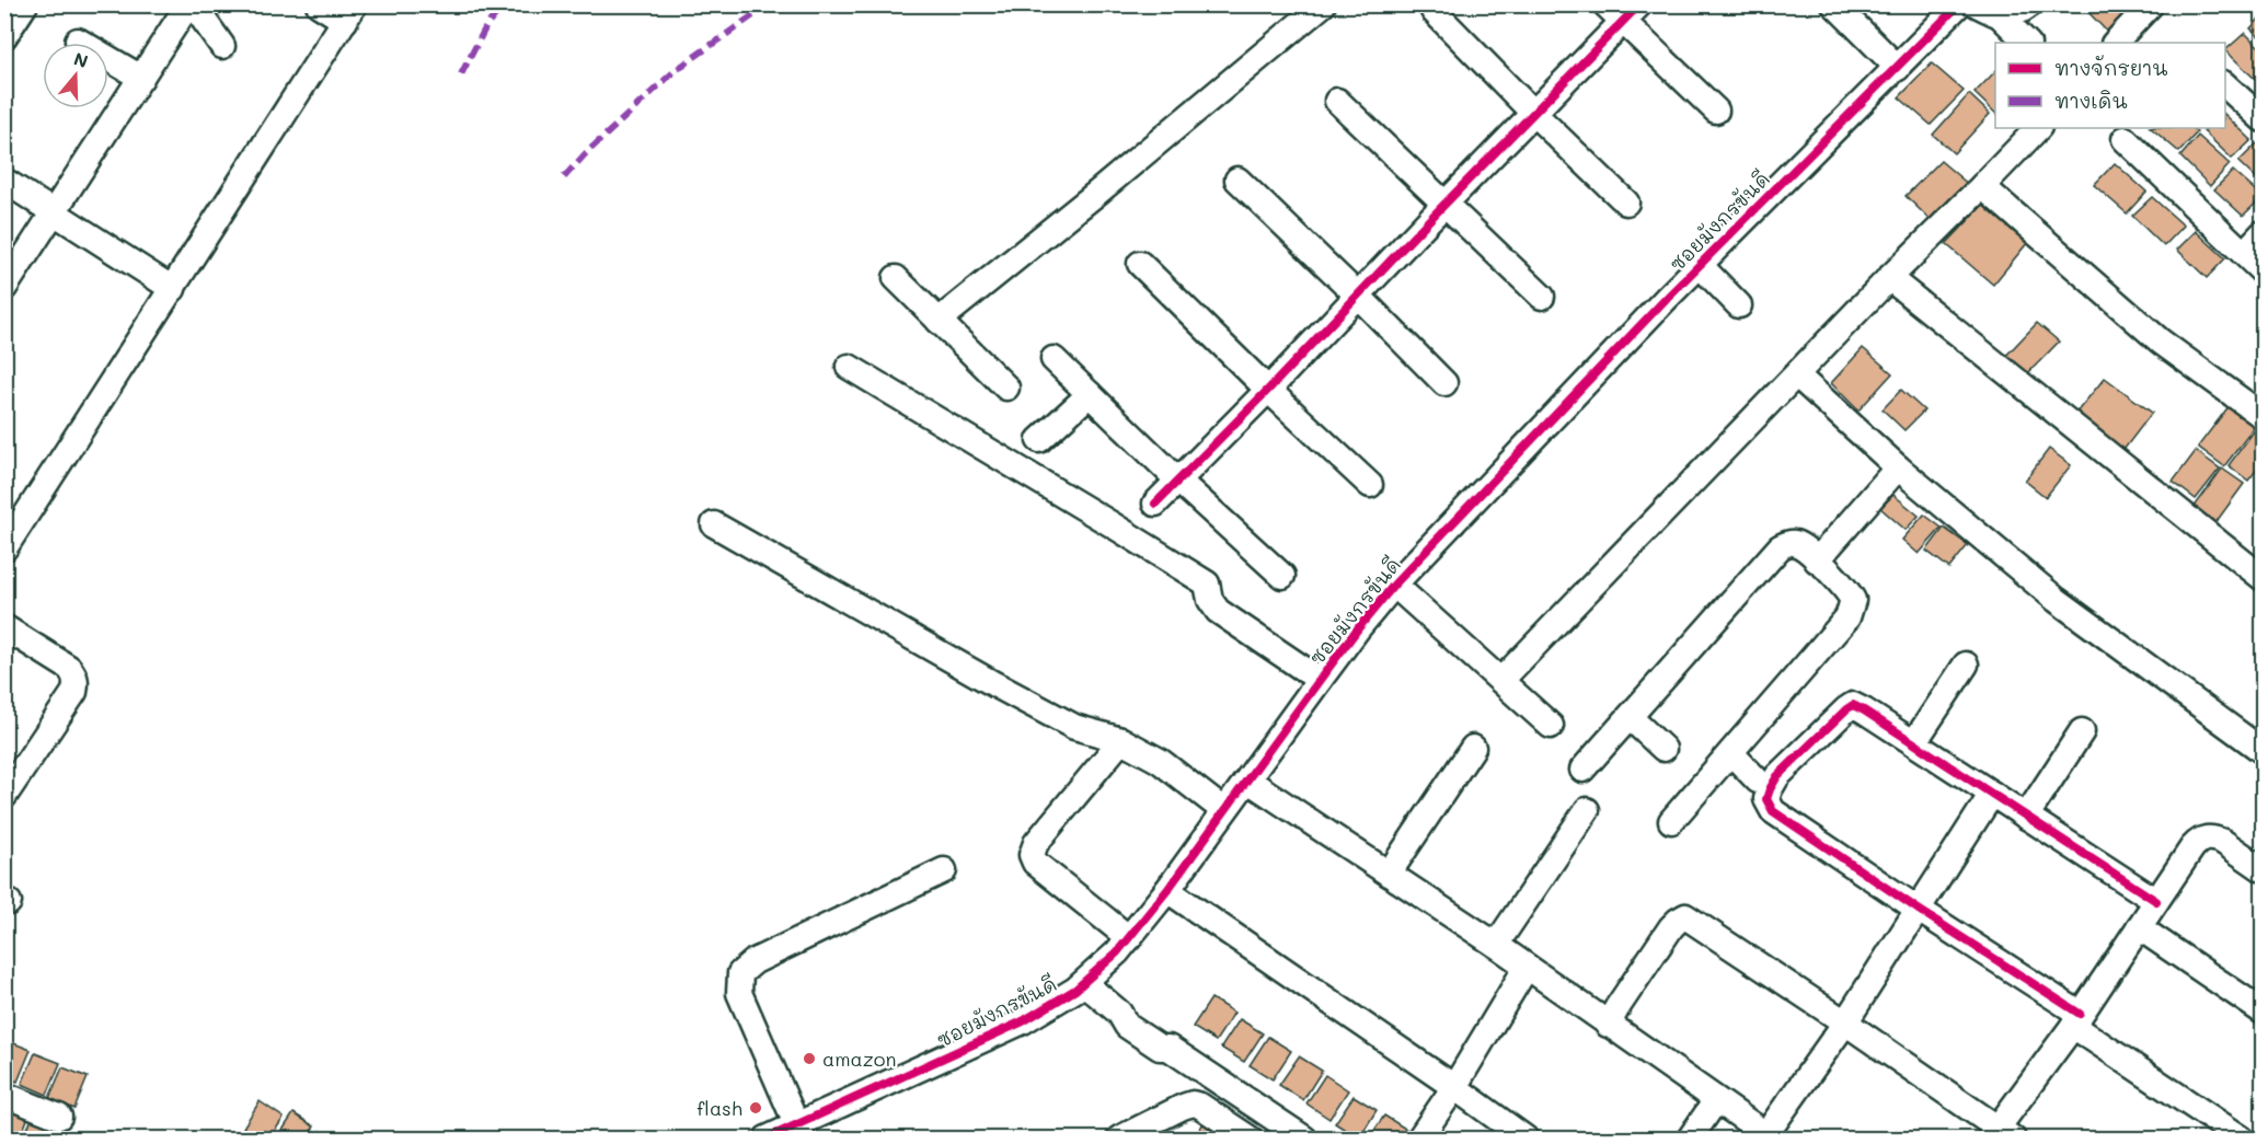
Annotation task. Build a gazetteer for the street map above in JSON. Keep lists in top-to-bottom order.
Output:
{
  "streets": {
    "street": ["ซอยมังกรขันดี"]
  },
  "places": ["amazon", "flash"],
  "legend": ["ทางจักรยาน", "ทางเดิน"],
  "north": "top"
}
